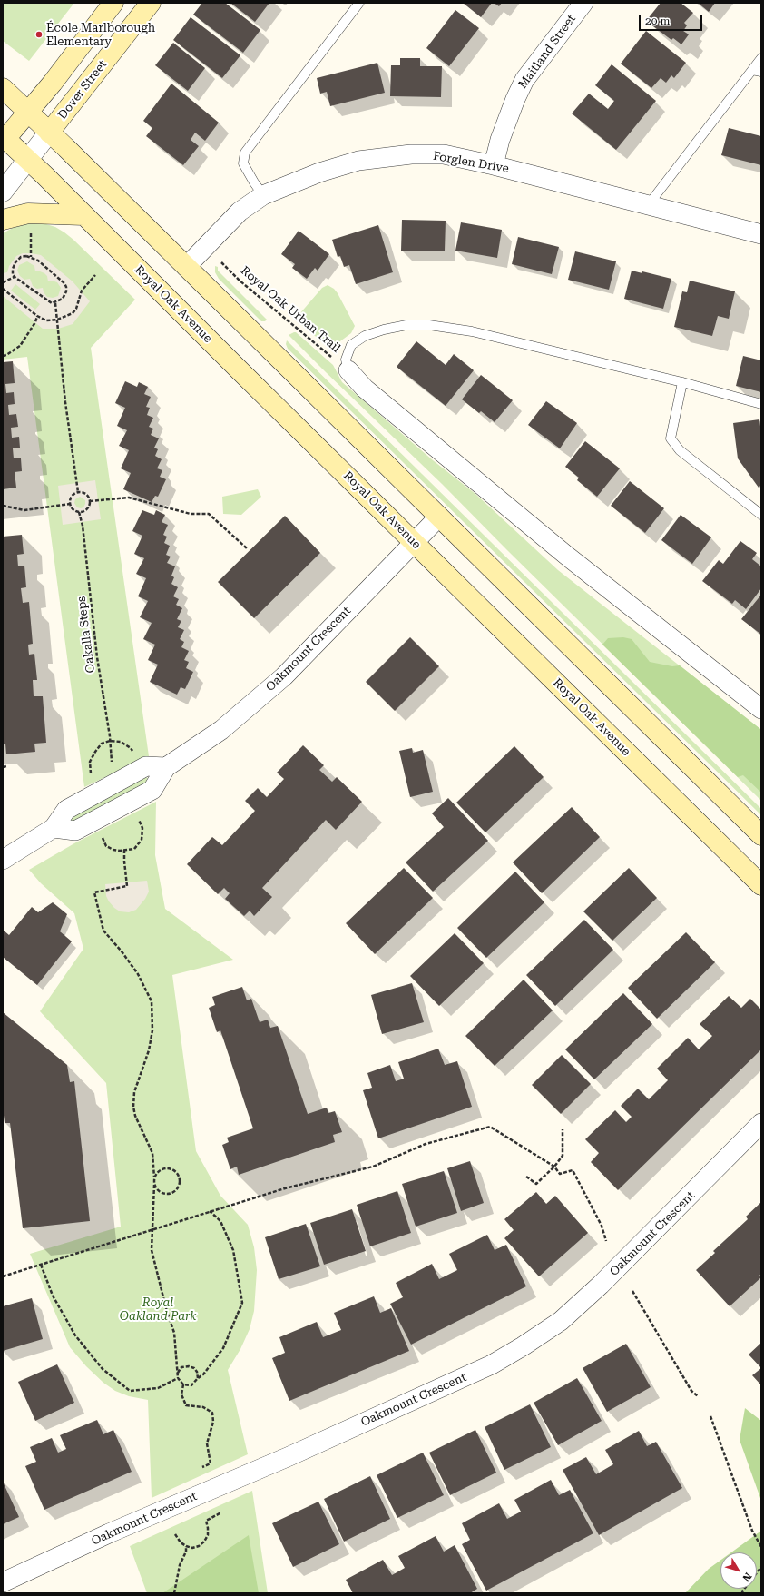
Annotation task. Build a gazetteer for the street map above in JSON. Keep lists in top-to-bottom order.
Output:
{
  "streets": {
    "main road": ["Dover Street", "Royal Oak Avenue"],
    "street": ["Maitland Street", "Forglen Drive", "Oakmount Crescent"],
    "path": ["Royal Oak Urban Trail", "Oakalla Steps"]
  },
  "crossings": [
    ["Maitland Street", "Forglen Drive"],
    ["Dover Street", "Royal Oak Avenue"],
    ["Royal Oak Avenue", "Oakmount Crescent"]
  ],
  "parks": ["Royal Oakland Park"],
  "places": ["École Marlborough Elementary"],
  "scale_bar": "20 m",
  "north": "bottom right"
}
